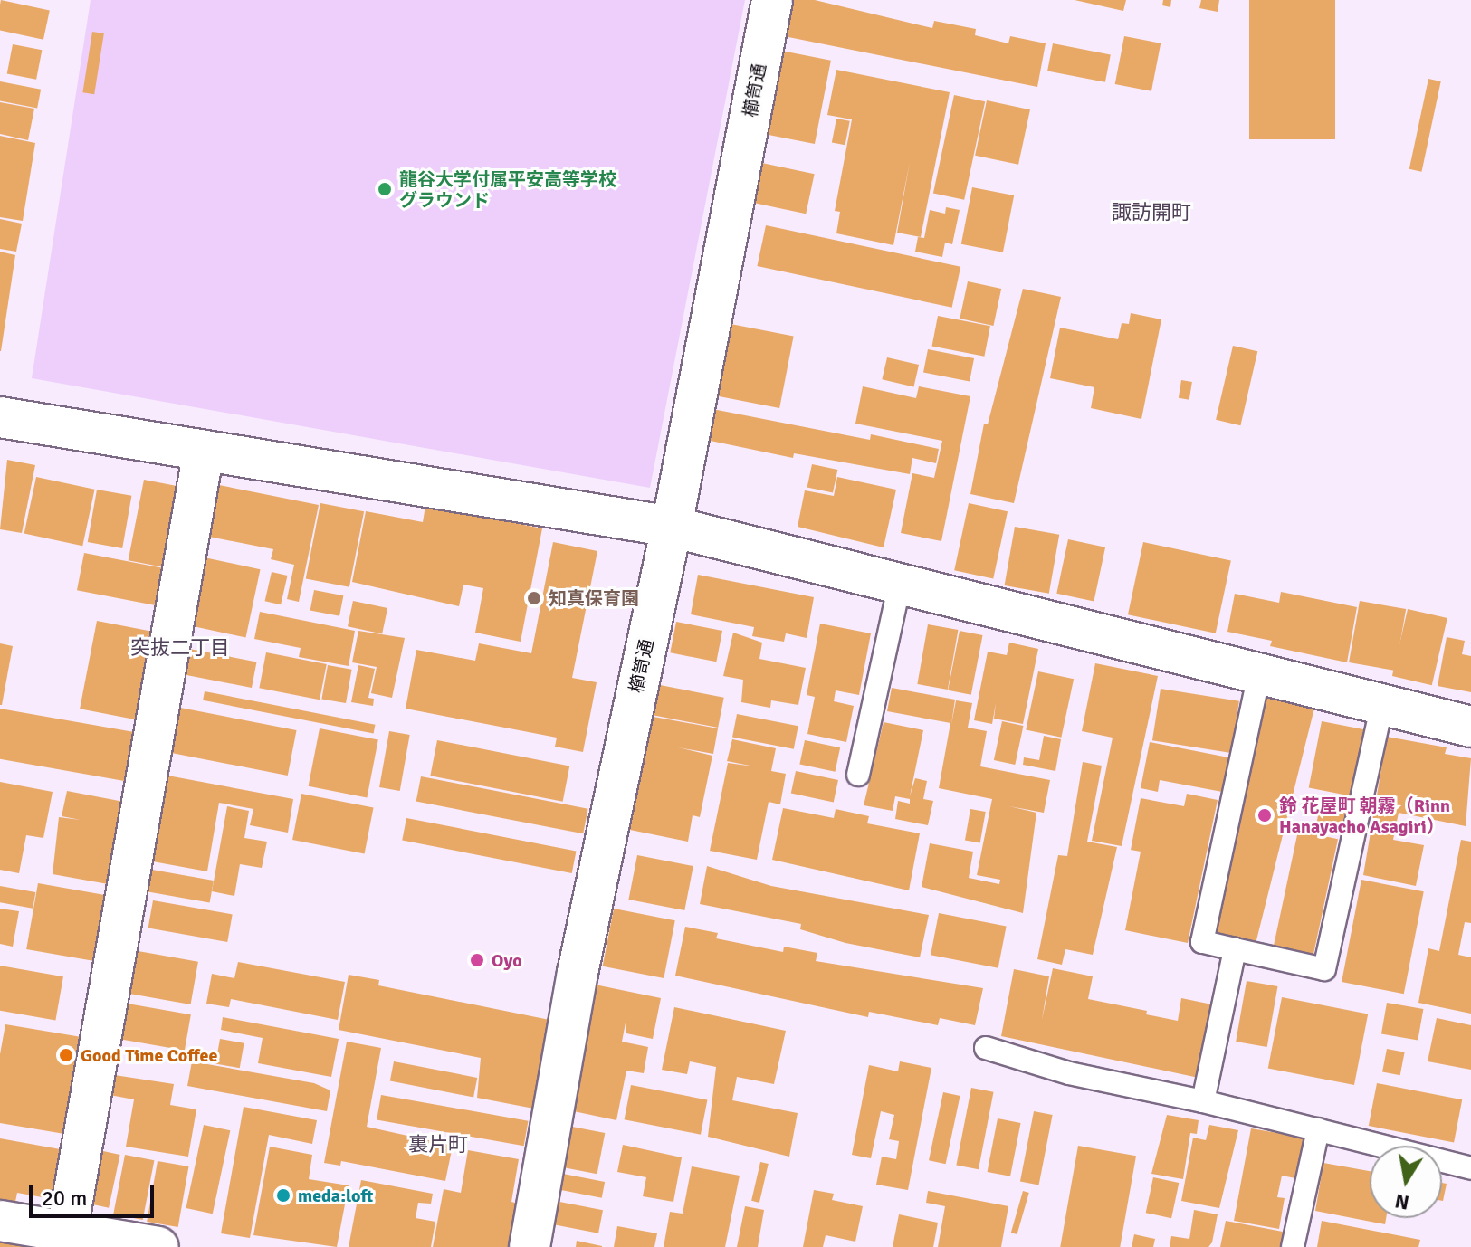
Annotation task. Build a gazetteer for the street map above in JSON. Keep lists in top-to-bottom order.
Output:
{
  "streets": {
    "street": ["櫛笥通"]
  },
  "districts": ["諏訪開町", "突抜二丁目", "裏片町"],
  "places": [
    "龍谷大学付属平安高等学校 グラウンド",
    "知真保育園",
    "鈴 花屋町 朝霧（Rinn Hanayacho Asagiri）",
    "Oyo",
    "Good Time Coffee",
    "meda:loft"
  ],
  "scale_bar": "20 m",
  "north": "bottom"
}
